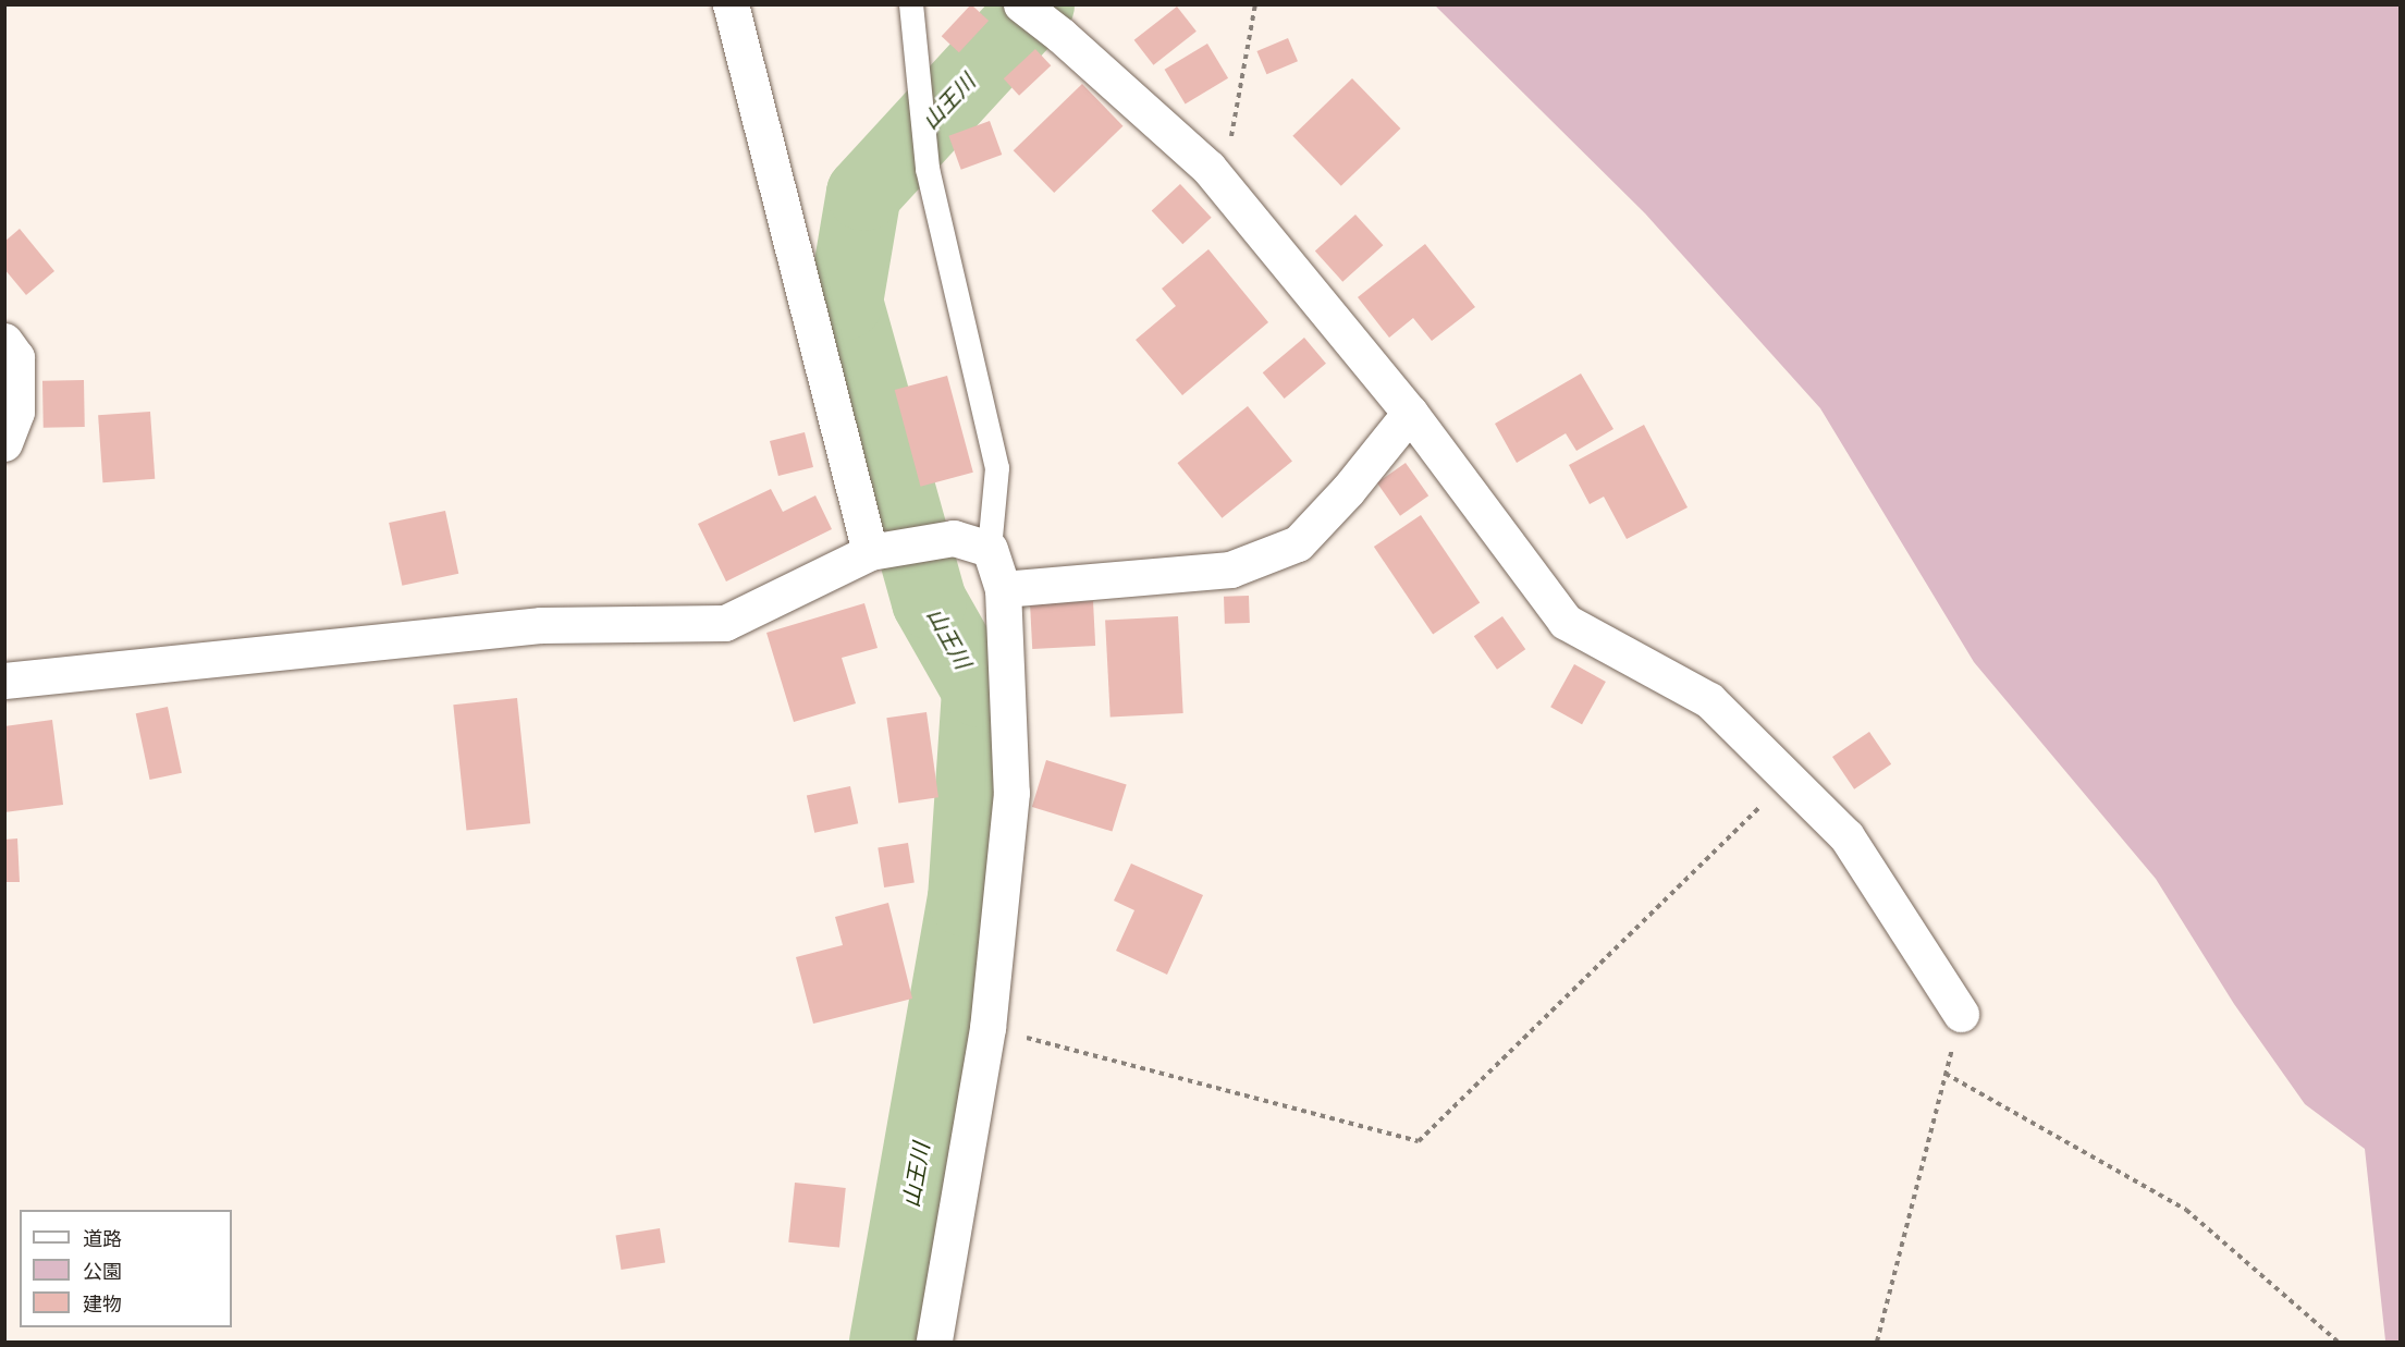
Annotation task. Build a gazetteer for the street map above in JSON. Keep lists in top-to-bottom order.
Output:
{
  "water": ["山王川"],
  "legend": ["道路", "公園", "建物"]
}
